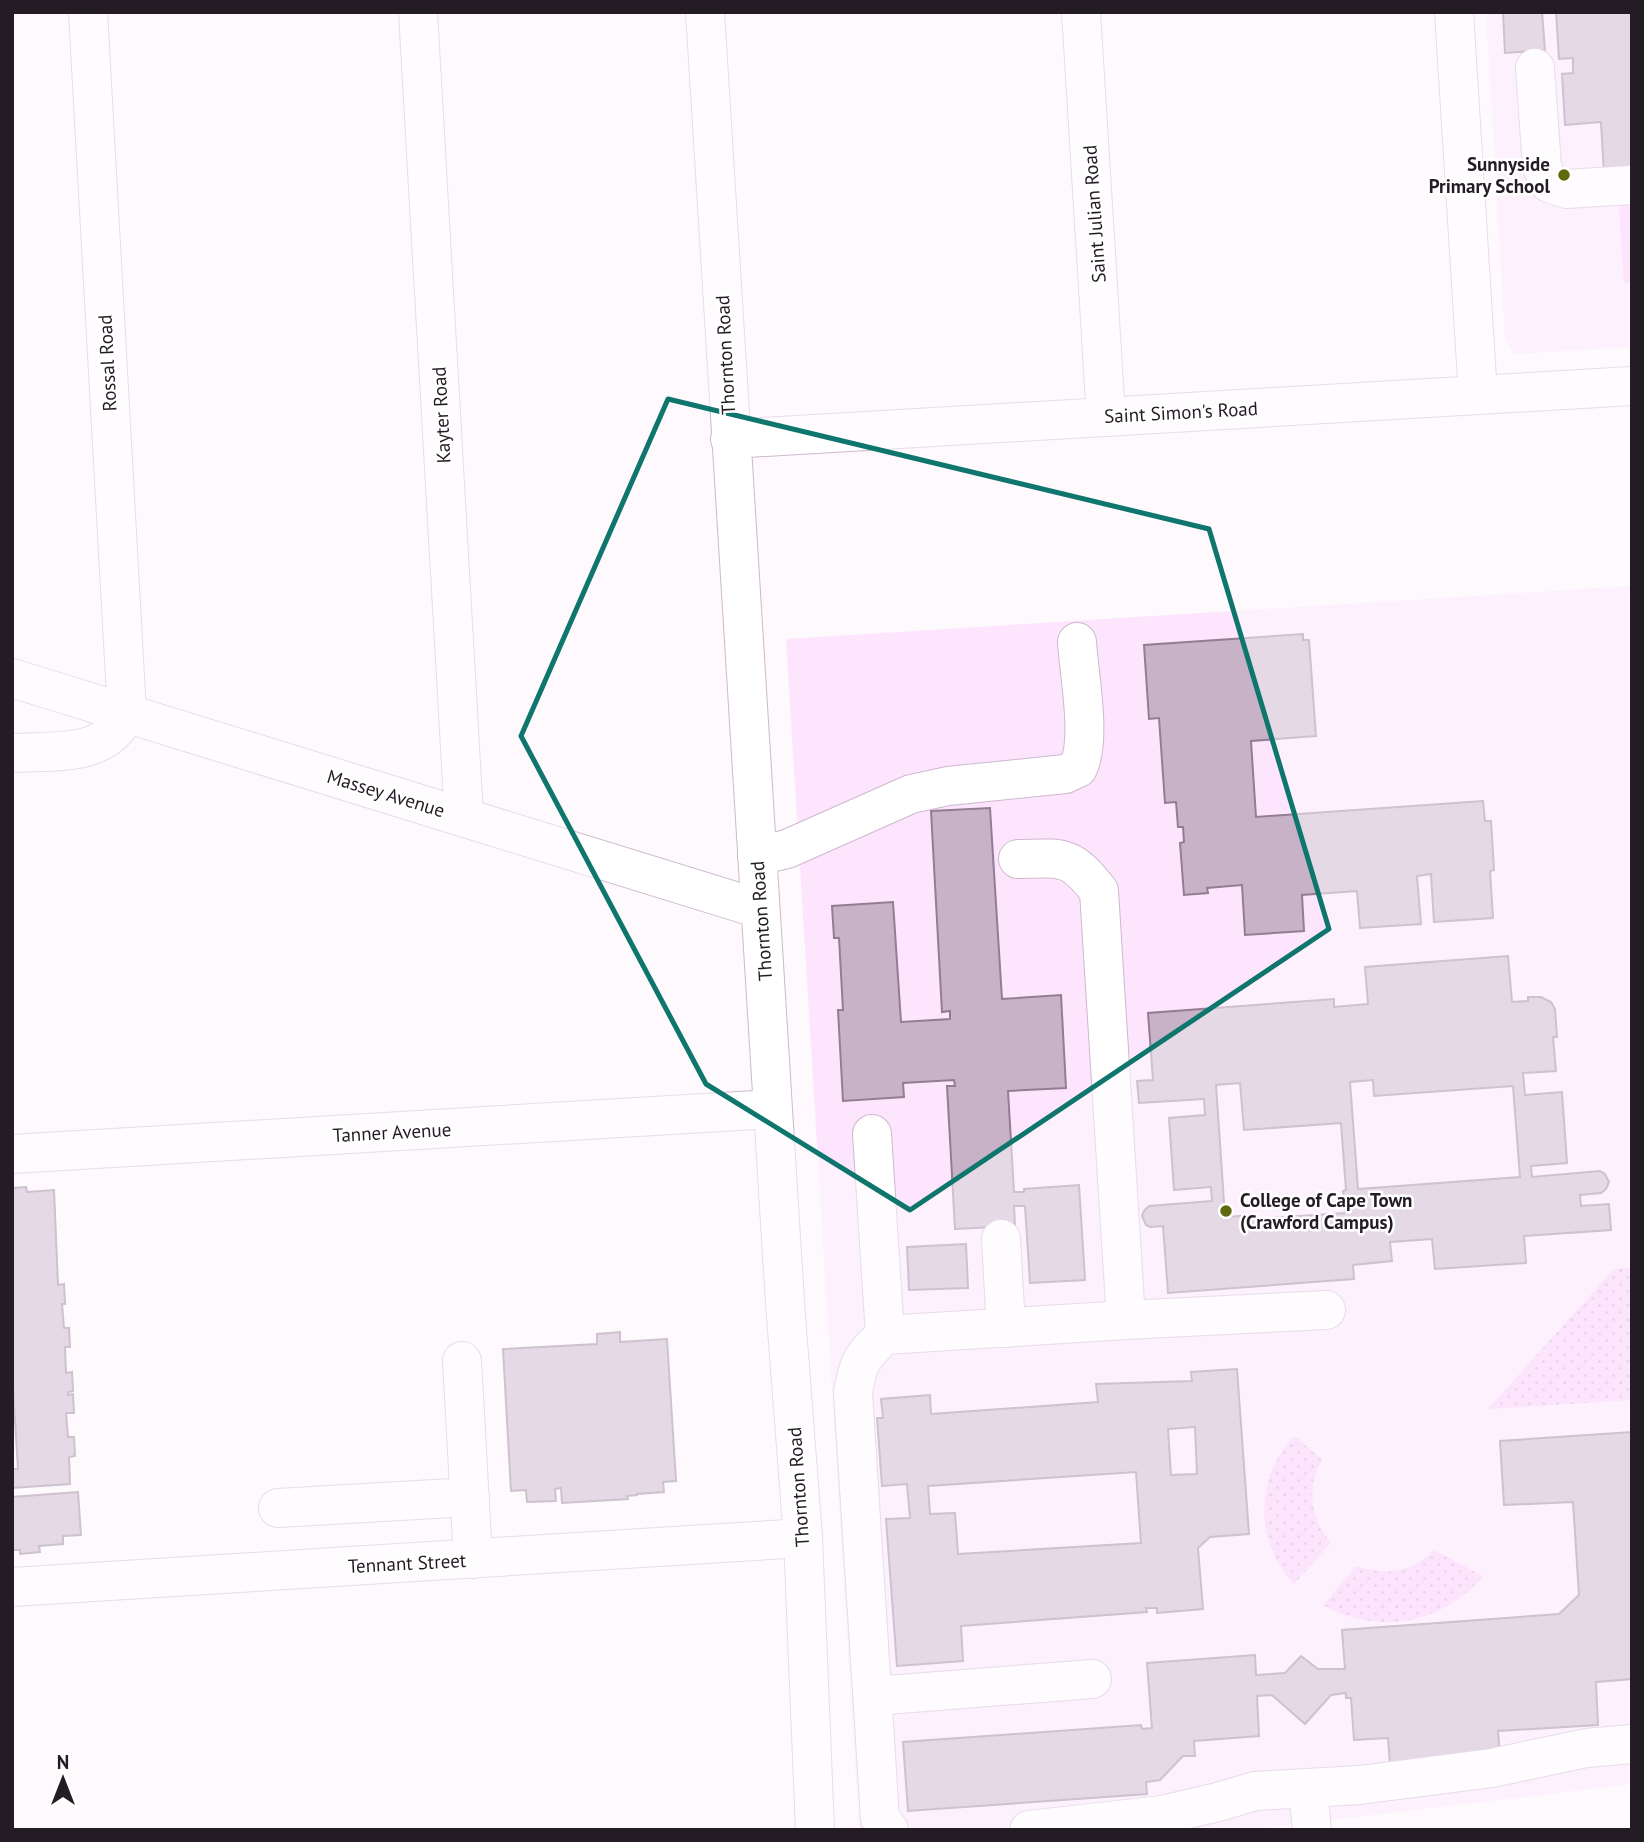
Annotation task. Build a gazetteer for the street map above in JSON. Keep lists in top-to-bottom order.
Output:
{
  "streets": {
    "street": [
      "Saint Julian Road",
      "Thornton Road",
      "Rossal Road",
      "Saint Simon's Road",
      "Kayter Road",
      "Massey Avenue",
      "Tanner Avenue",
      "Tennant Street"
    ]
  },
  "crossings": [
    ["Saint Julian Road", "Saint Simon's Road"],
    ["Thornton Road", "Saint Simon's Road"],
    ["Thornton Road", "Massey Avenue"],
    ["Thornton Road", "Tanner Avenue"],
    ["Thornton Road", "Tennant Street"],
    ["Rossal Road", "Massey Avenue"],
    ["Kayter Road", "Massey Avenue"]
  ],
  "places": ["Sunnyside Primary School", "College of Cape Town (Crawford Campus)"],
  "north": "top"
}
